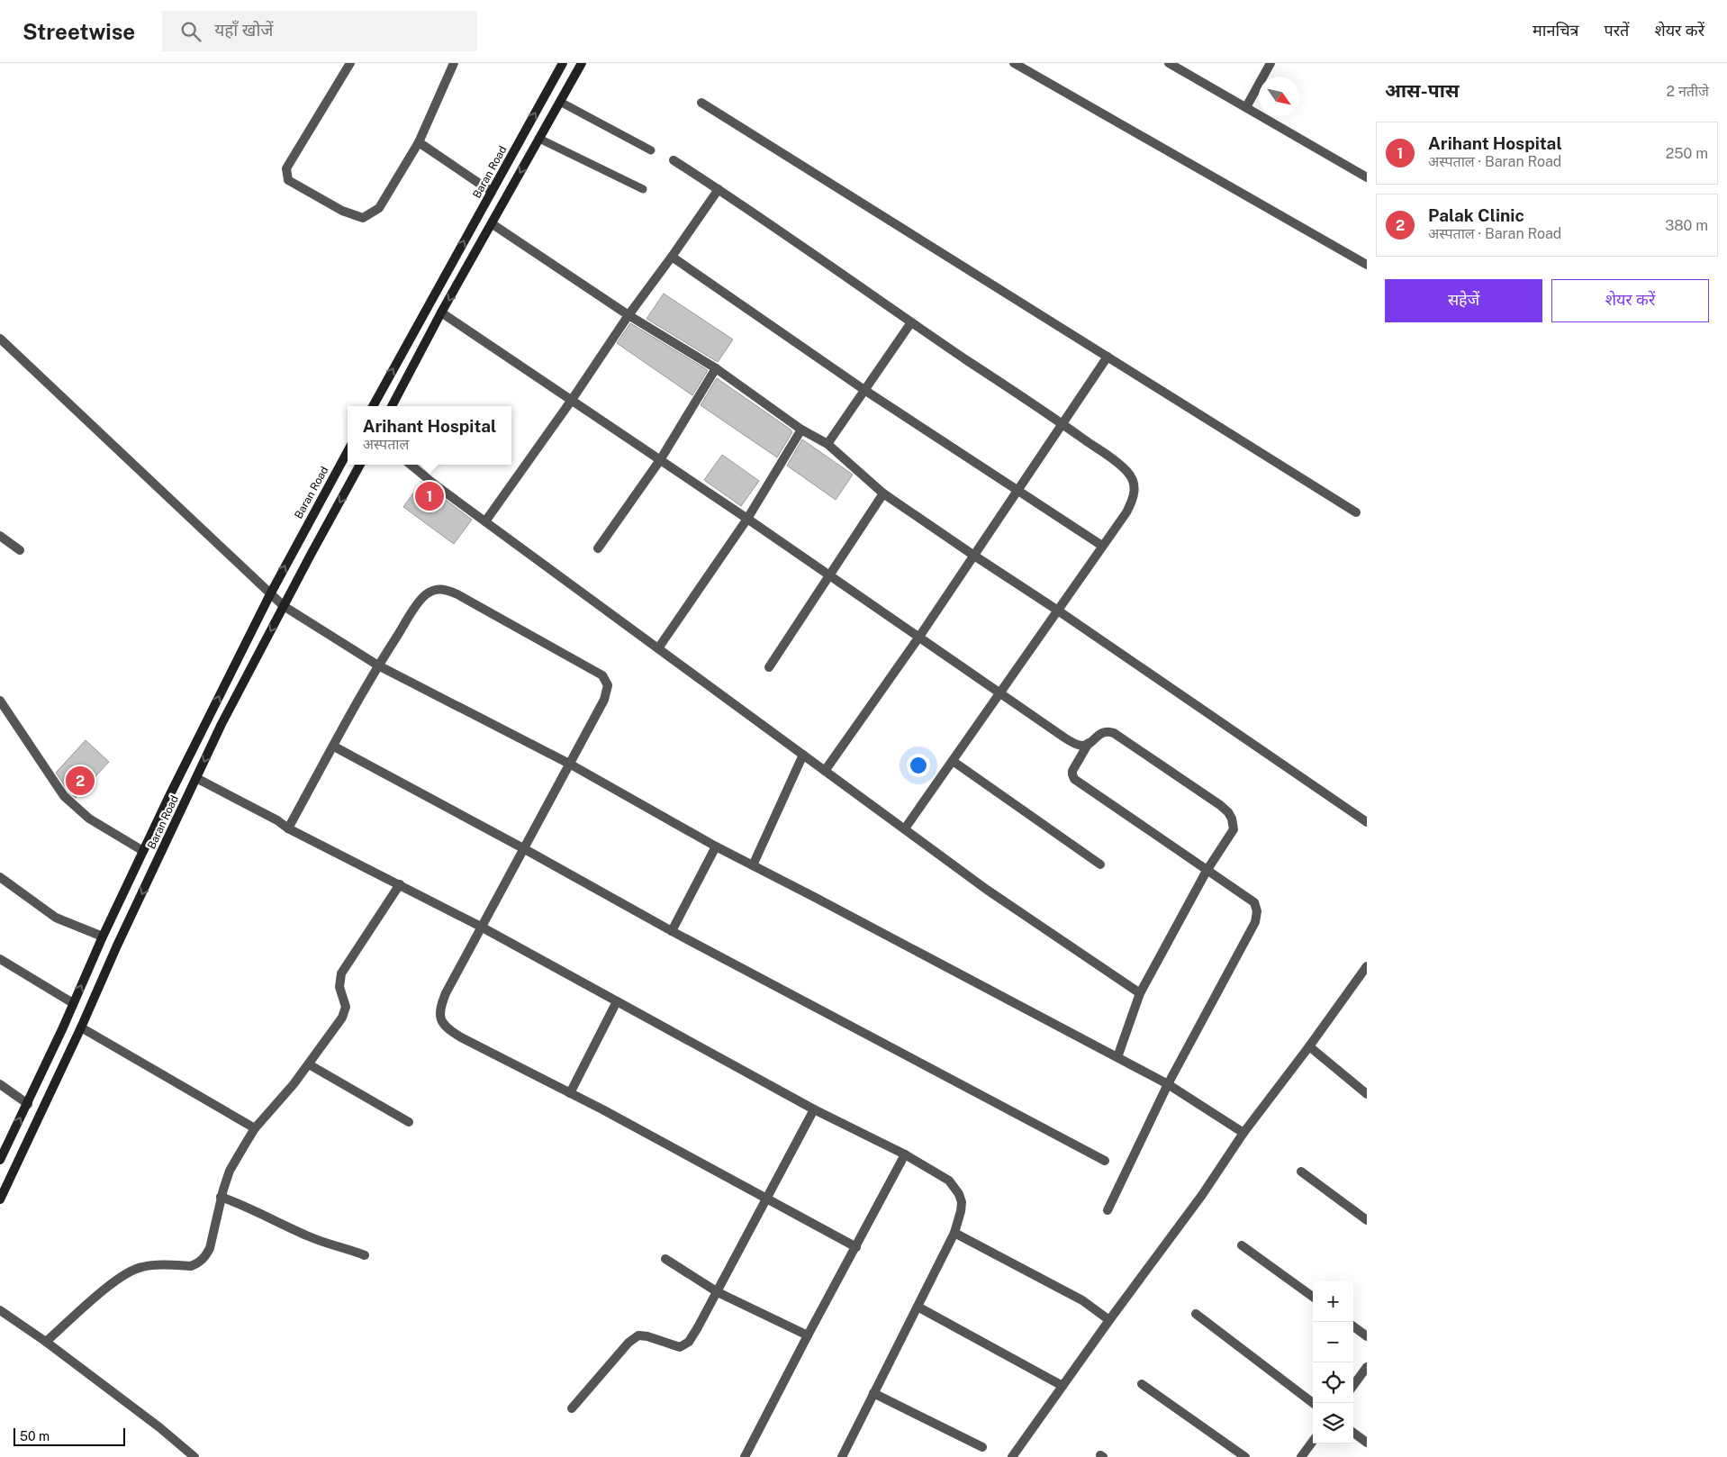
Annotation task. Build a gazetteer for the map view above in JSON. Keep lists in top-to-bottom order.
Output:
{
  "streets": {
    "main road": ["Baran Road"]
  },
  "scale_bar": "50 m",
  "north": "bottom right",
  "page": {
    "header": "Streetwise",
    "search": "यहाँ खोजें",
    "nav": ["मानचित्र", "परतें", "शेयर करें"],
    "heading": ["आस-पास", "2 नतीजे"],
    "list": [
      {
        "mark": "1",
        "name": "Arihant Hospital",
        "note": "अस्पताल · Baran Road",
        "value": "250 m"
      },
      {
        "mark": "2",
        "name": "Palak Clinic",
        "note": "अस्पताल · Baran Road",
        "value": "380 m"
      }
    ],
    "buttons": ["सहेजें", "शेयर करें"],
    "popup": ["Arihant Hospital", "अस्पताल"],
    "pins": ["1", "2"],
    "map_buttons": ["+", "−"],
    "scale": "50 m"
  }
}
